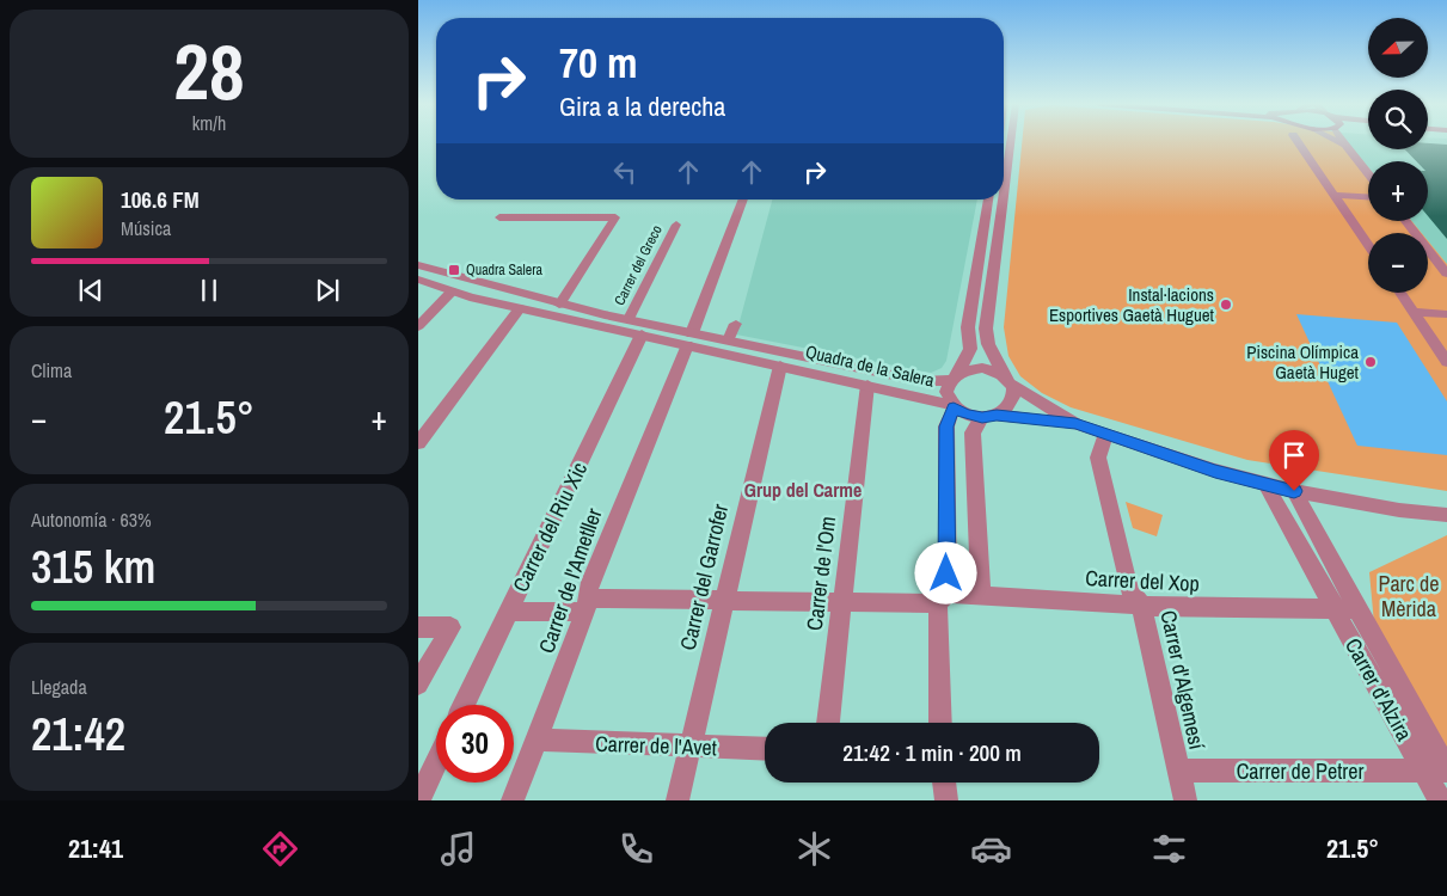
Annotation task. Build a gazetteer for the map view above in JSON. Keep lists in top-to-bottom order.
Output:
{
  "streets": {
    "street": [
      "Carrer del Greco",
      "Quadra de la Salera",
      "Carrer del Riu Xic",
      "Carrer de l'Om",
      "Carrer del Garrofer",
      "Carrer de l'Ametller",
      "Carrer del Xop",
      "Carrer d'Algemesí",
      "Carrer d'Alzira",
      "Carrer de l'Avet",
      "Carrer de Petrer"
    ]
  },
  "crossings": [
    ["Carrer del Greco", "Quadra de la Salera"],
    ["Quadra de la Salera", "Carrer del Riu Xic"],
    ["Quadra de la Salera", "Carrer de l'Om"],
    ["Quadra de la Salera", "Carrer del Garrofer"],
    ["Quadra de la Salera", "Carrer de l'Ametller"],
    ["Carrer de l'Om", "Carrer del Xop"],
    ["Carrer del Garrofer", "Carrer del Xop"],
    ["Carrer del Garrofer", "Carrer de l'Avet"],
    ["Carrer de l'Ametller", "Carrer del Xop"],
    ["Carrer de l'Ametller", "Carrer de l'Avet"],
    ["Carrer del Xop", "Carrer d'Algemesí"],
    ["Carrer del Xop", "Carrer d'Alzira"],
    ["Carrer d'Algemesí", "Carrer de Petrer"],
    ["Carrer d'Alzira", "Carrer de Petrer"]
  ],
  "districts": ["Grup del Carme"],
  "parks": ["Parc de Mèrida"],
  "places": {
    "transit": ["Quadra Salera"],
    "other": ["Instal·lacions Esportives Gaetà Huguet", "Piscina Olímpica Gaetà Huget"]
  },
  "north": "left",
  "page": {
    "tile": [
      ["28", "km/h"],
      "Clima",
      ["Autonomía · 63%", "315 km"],
      ["Llegada", "21:42"]
    ],
    "map_buttons": ["+", "−"],
    "turn": ["70 m", "Gira a la derecha"],
    "song": ["106.6 FM", "Música"],
    "heat": ["−", "21.5°", "+"],
    "limit": "30",
    "trip": "21:42 · 1 min · 200 m",
    "tabs": ["21:41", "21.5°"]
  }
}
